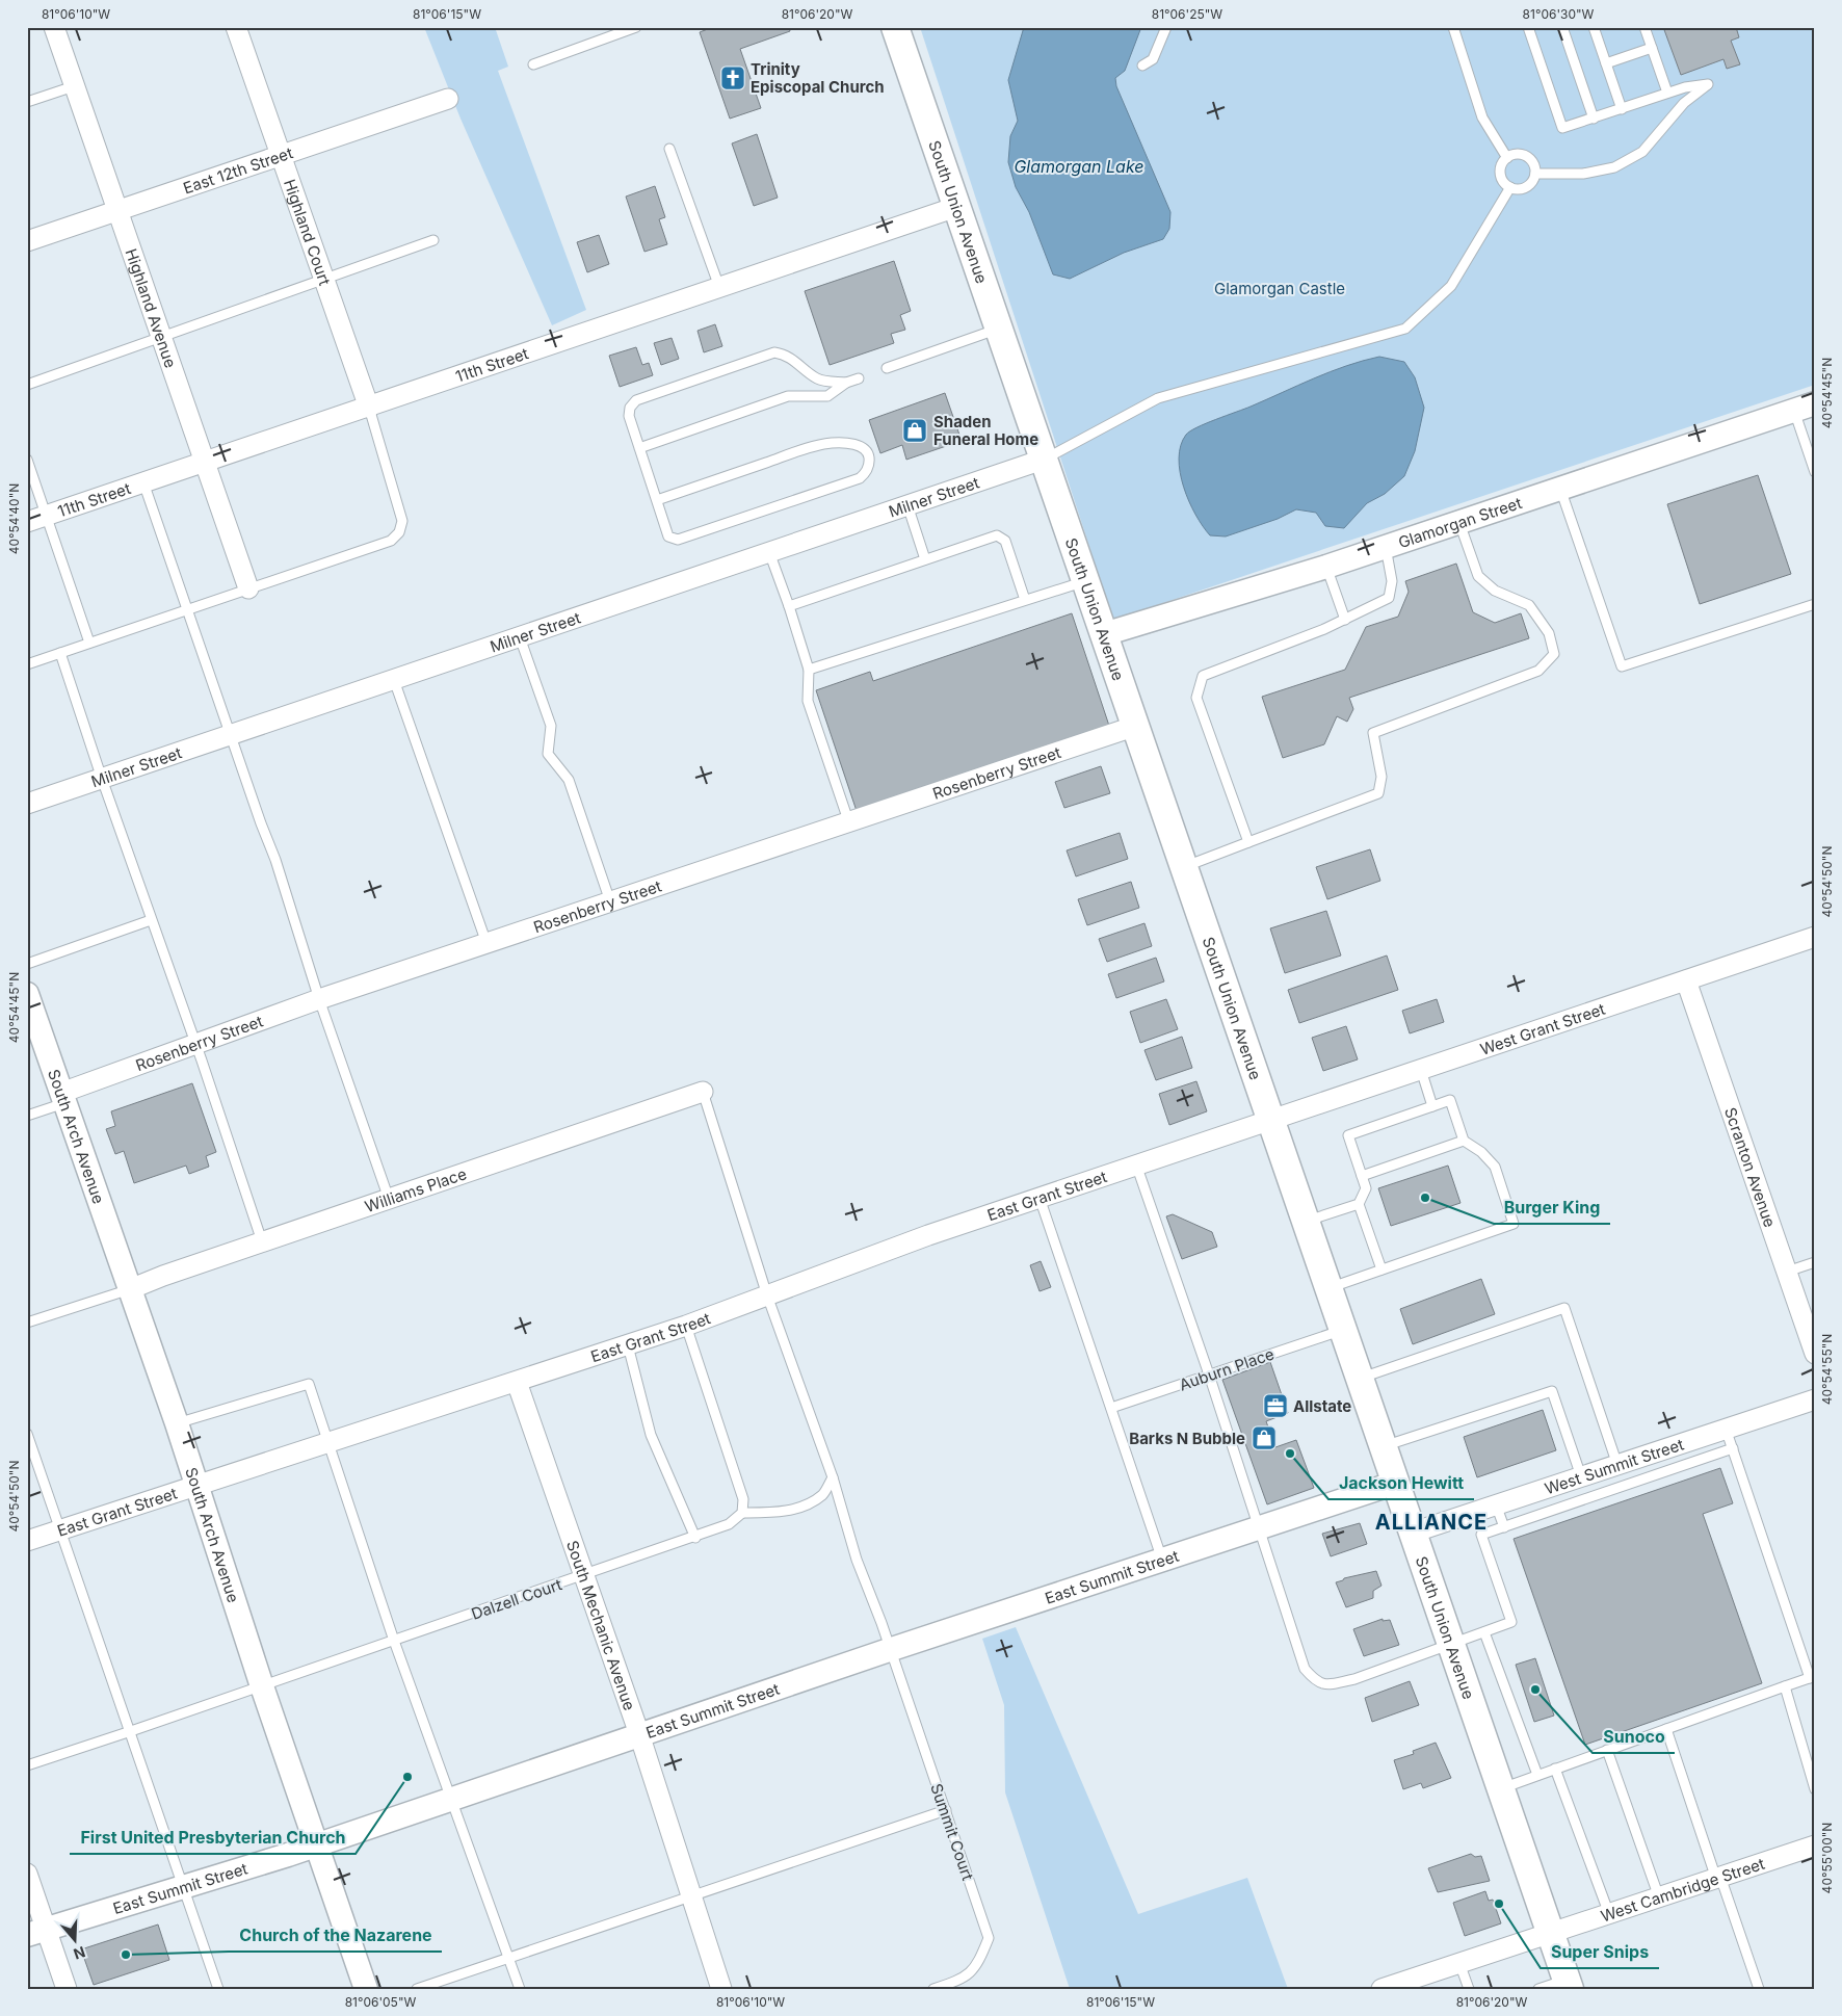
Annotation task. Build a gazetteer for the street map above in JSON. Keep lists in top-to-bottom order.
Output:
{
  "streets": {
    "main road": ["South Union Avenue"],
    "street": [
      "East 12th Street",
      "Highland Court",
      "Highland Avenue",
      "11th Street",
      "Milner Street",
      "Glamorgan Street",
      "Rosenberry Street",
      "West Grant Street",
      "South Arch Avenue",
      "Scranton Avenue",
      "Williams Place",
      "East Grant Street",
      "West Summit Street",
      "East Summit Street",
      "South Mechanic Avenue",
      "West Cambridge Street"
    ],
    "lane": ["Auburn Place", "Dalzell Court", "Summit Court"]
  },
  "crossings": [
    ["East 12th Street", "Highland Court"],
    ["East 12th Street", "Highland Avenue"],
    ["South Union Avenue", "11th Street"],
    ["South Union Avenue", "Milner Street"],
    ["South Union Avenue", "Glamorgan Street"],
    ["South Union Avenue", "Rosenberry Street"],
    ["South Union Avenue", "West Grant Street"],
    ["South Union Avenue", "East Grant Street"],
    ["South Union Avenue", "Auburn Place"],
    ["South Union Avenue", "West Summit Street"],
    ["South Union Avenue", "East Summit Street"],
    ["South Union Avenue", "West Cambridge Street"],
    ["Highland Court", "11th Street"],
    ["Highland Avenue", "11th Street"],
    ["Rosenberry Street", "South Arch Avenue"],
    ["West Grant Street", "Scranton Avenue"],
    ["West Grant Street", "East Grant Street"],
    ["South Arch Avenue", "Williams Place"],
    ["South Arch Avenue", "East Grant Street"],
    ["South Arch Avenue", "East Summit Street"],
    ["South Arch Avenue", "Dalzell Court"],
    ["Williams Place", "Summit Court"],
    ["East Grant Street", "South Mechanic Avenue"],
    ["East Grant Street", "Summit Court"],
    ["East Summit Street", "South Mechanic Avenue"],
    ["East Summit Street", "Summit Court"],
    ["Dalzell Court", "South Mechanic Avenue"]
  ],
  "districts": ["ALLIANCE"],
  "water": ["Glamorgan Lake"],
  "parks": ["Glamorgan Castle"],
  "places": {
    "church": ["Trinity Episcopal Church"],
    "shop": ["Shaden Funeral Home", "Barks N Bubble"],
    "other": [
      "Burger King",
      "Jackson Hewitt",
      "Sunoco",
      "First United Presbyterian Church",
      "Super Snips",
      "Church of the Nazarene"
    ],
    "office": ["Allstate"]
  },
  "north": "bottom",
  "coordinates": [
    "81°06'10\"W",
    "81°06'15\"W",
    "81°06'20\"W",
    "81°06'25\"W",
    "81°06'30\"W",
    "40°54'45\"N",
    "40°54'40\"N",
    "40°54'50\"N",
    "40°54'55\"N",
    "40°55'00\"N",
    "81°06'05\"W"
  ]
}
